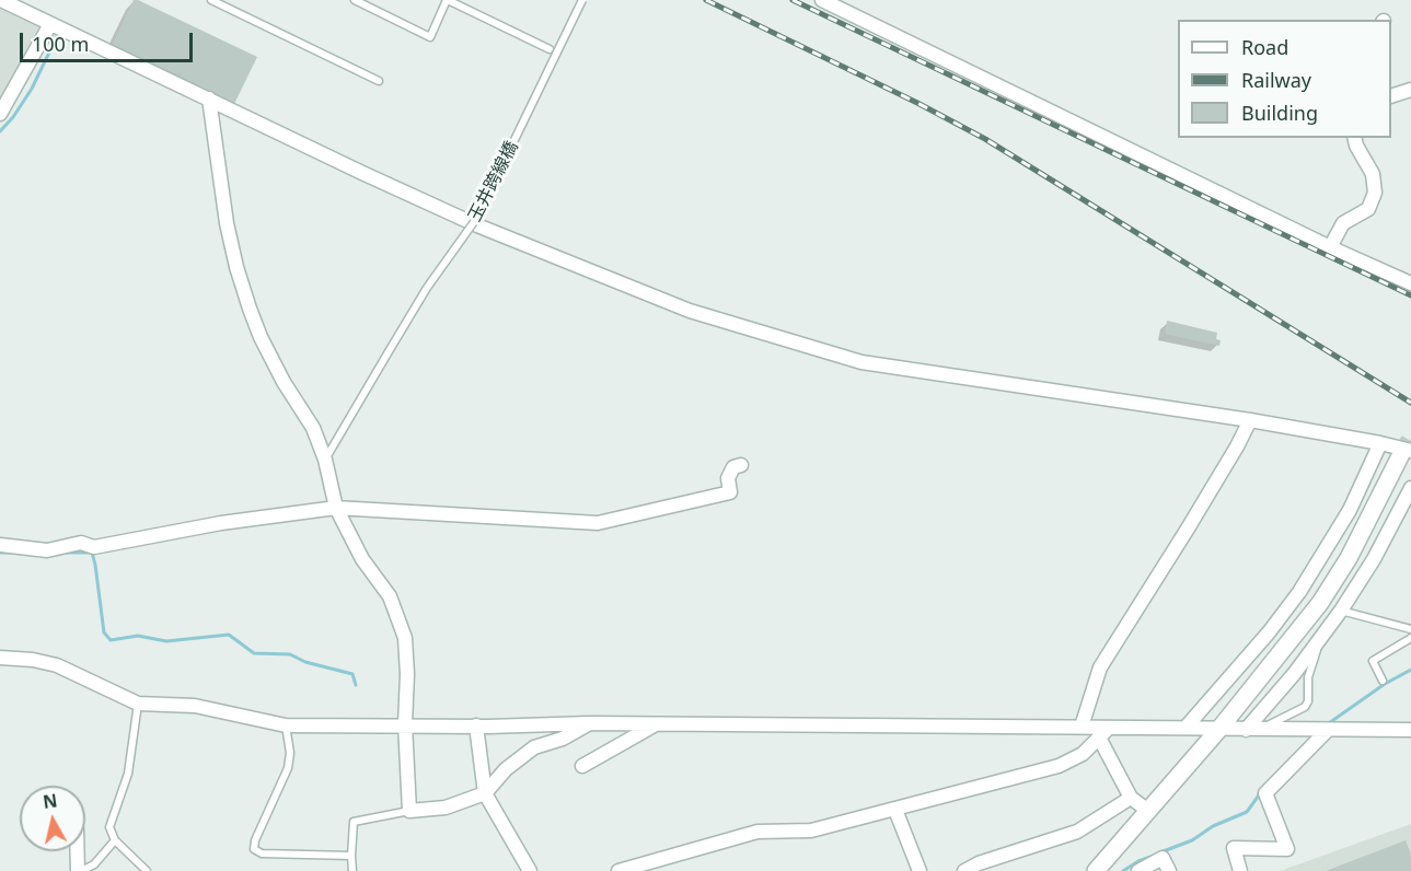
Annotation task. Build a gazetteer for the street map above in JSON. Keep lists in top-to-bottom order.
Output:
{
  "streets": {
    "lane": ["玉井跨線橋"]
  },
  "legend": ["Road", "Railway", "Building"],
  "scale_bar": "100 m",
  "north": "top"
}
